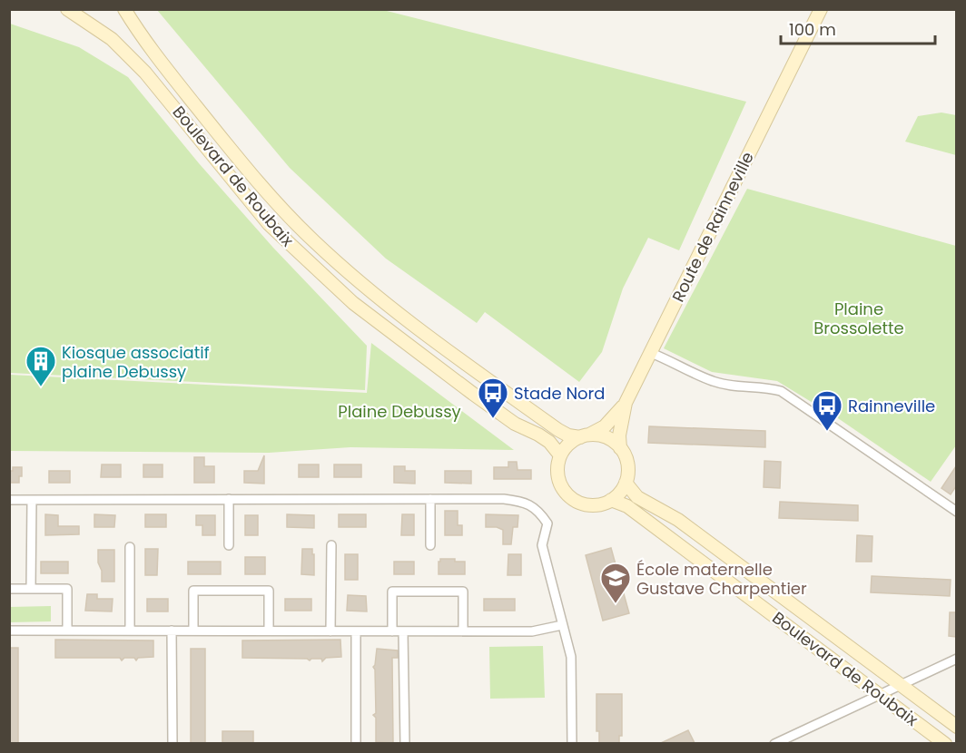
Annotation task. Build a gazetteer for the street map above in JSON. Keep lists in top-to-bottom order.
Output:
{
  "streets": {
    "main road": ["Boulevard de Roubaix", "Route de Rainneville"]
  },
  "crossings": [
    ["Boulevard de Roubaix", "Route de Rainneville"]
  ],
  "parks": ["Plaine Brossolette", "Plaine Debussy"],
  "places": {
    "building": ["Kiosque associatif plaine Debussy"],
    "bus stop": ["Stade Nord", "Rainneville"],
    "school or university": ["École maternelle Gustave Charpentier"]
  },
  "scale_bar": "100 m"
}
